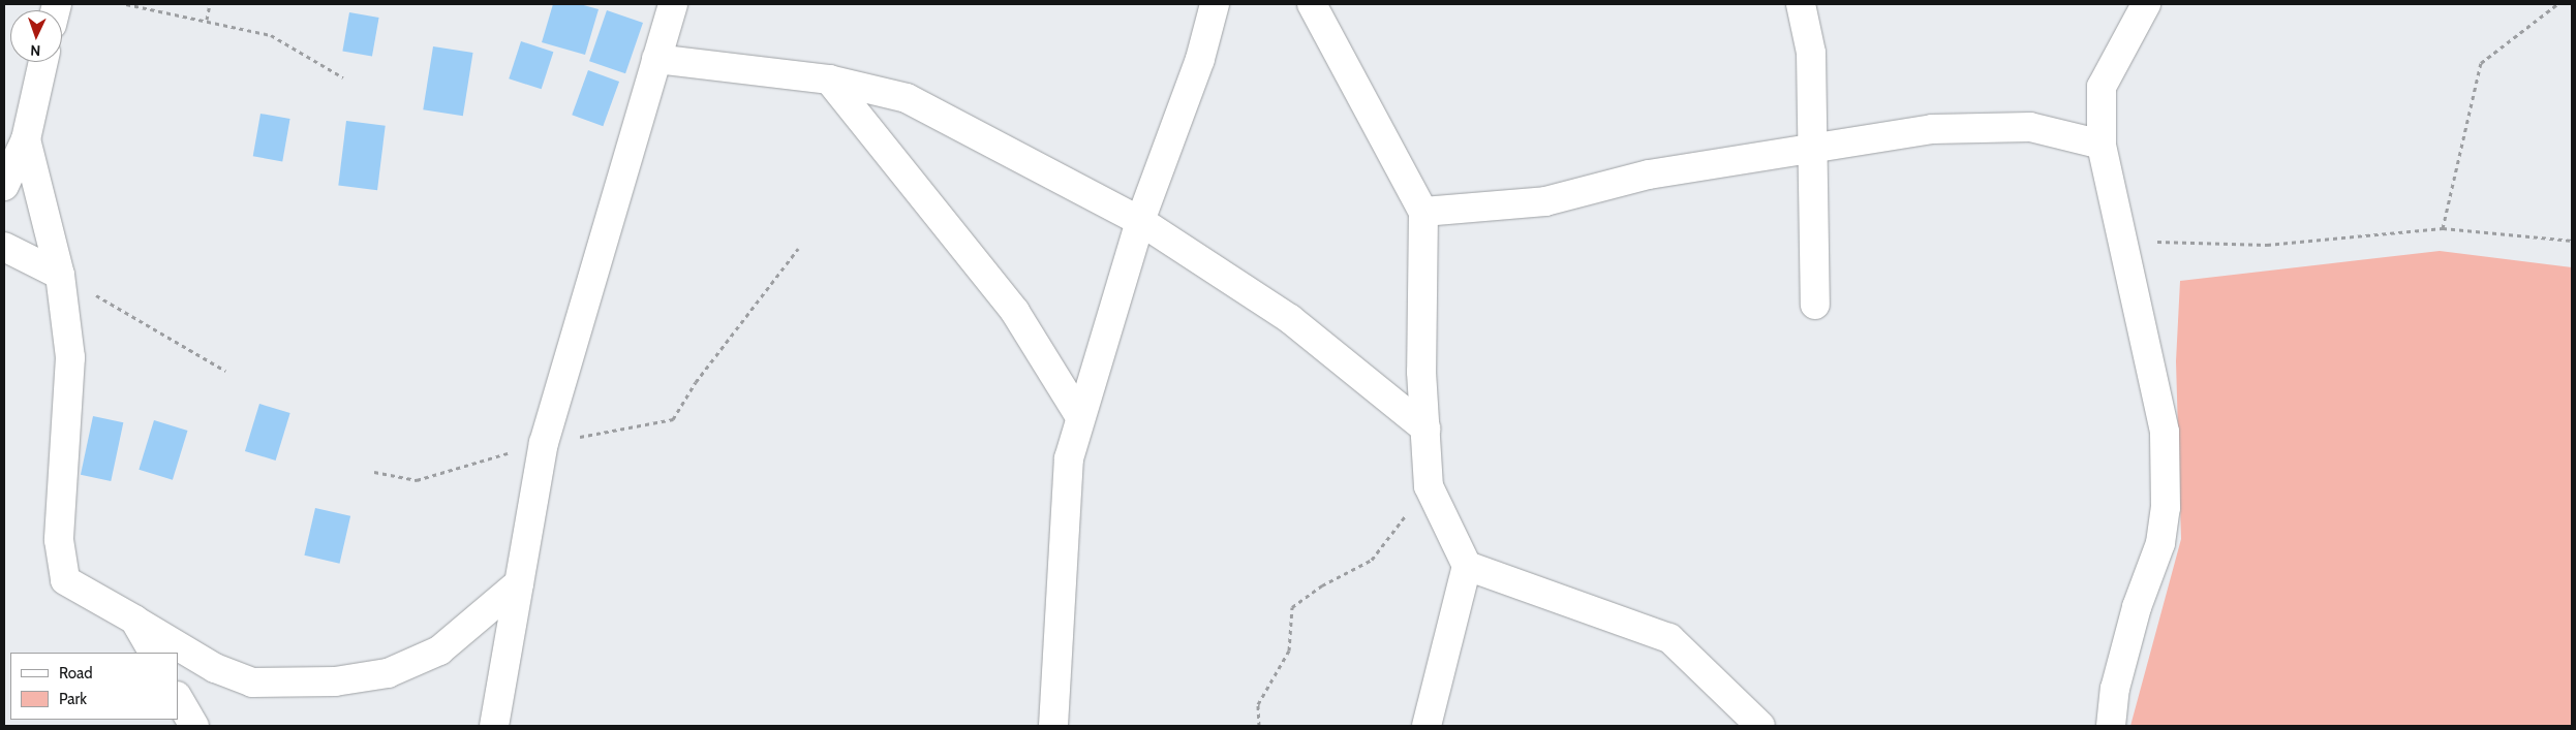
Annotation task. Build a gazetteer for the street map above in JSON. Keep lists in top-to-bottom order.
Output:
{
  "legend": ["Road", "Park"],
  "north": "bottom"
}
